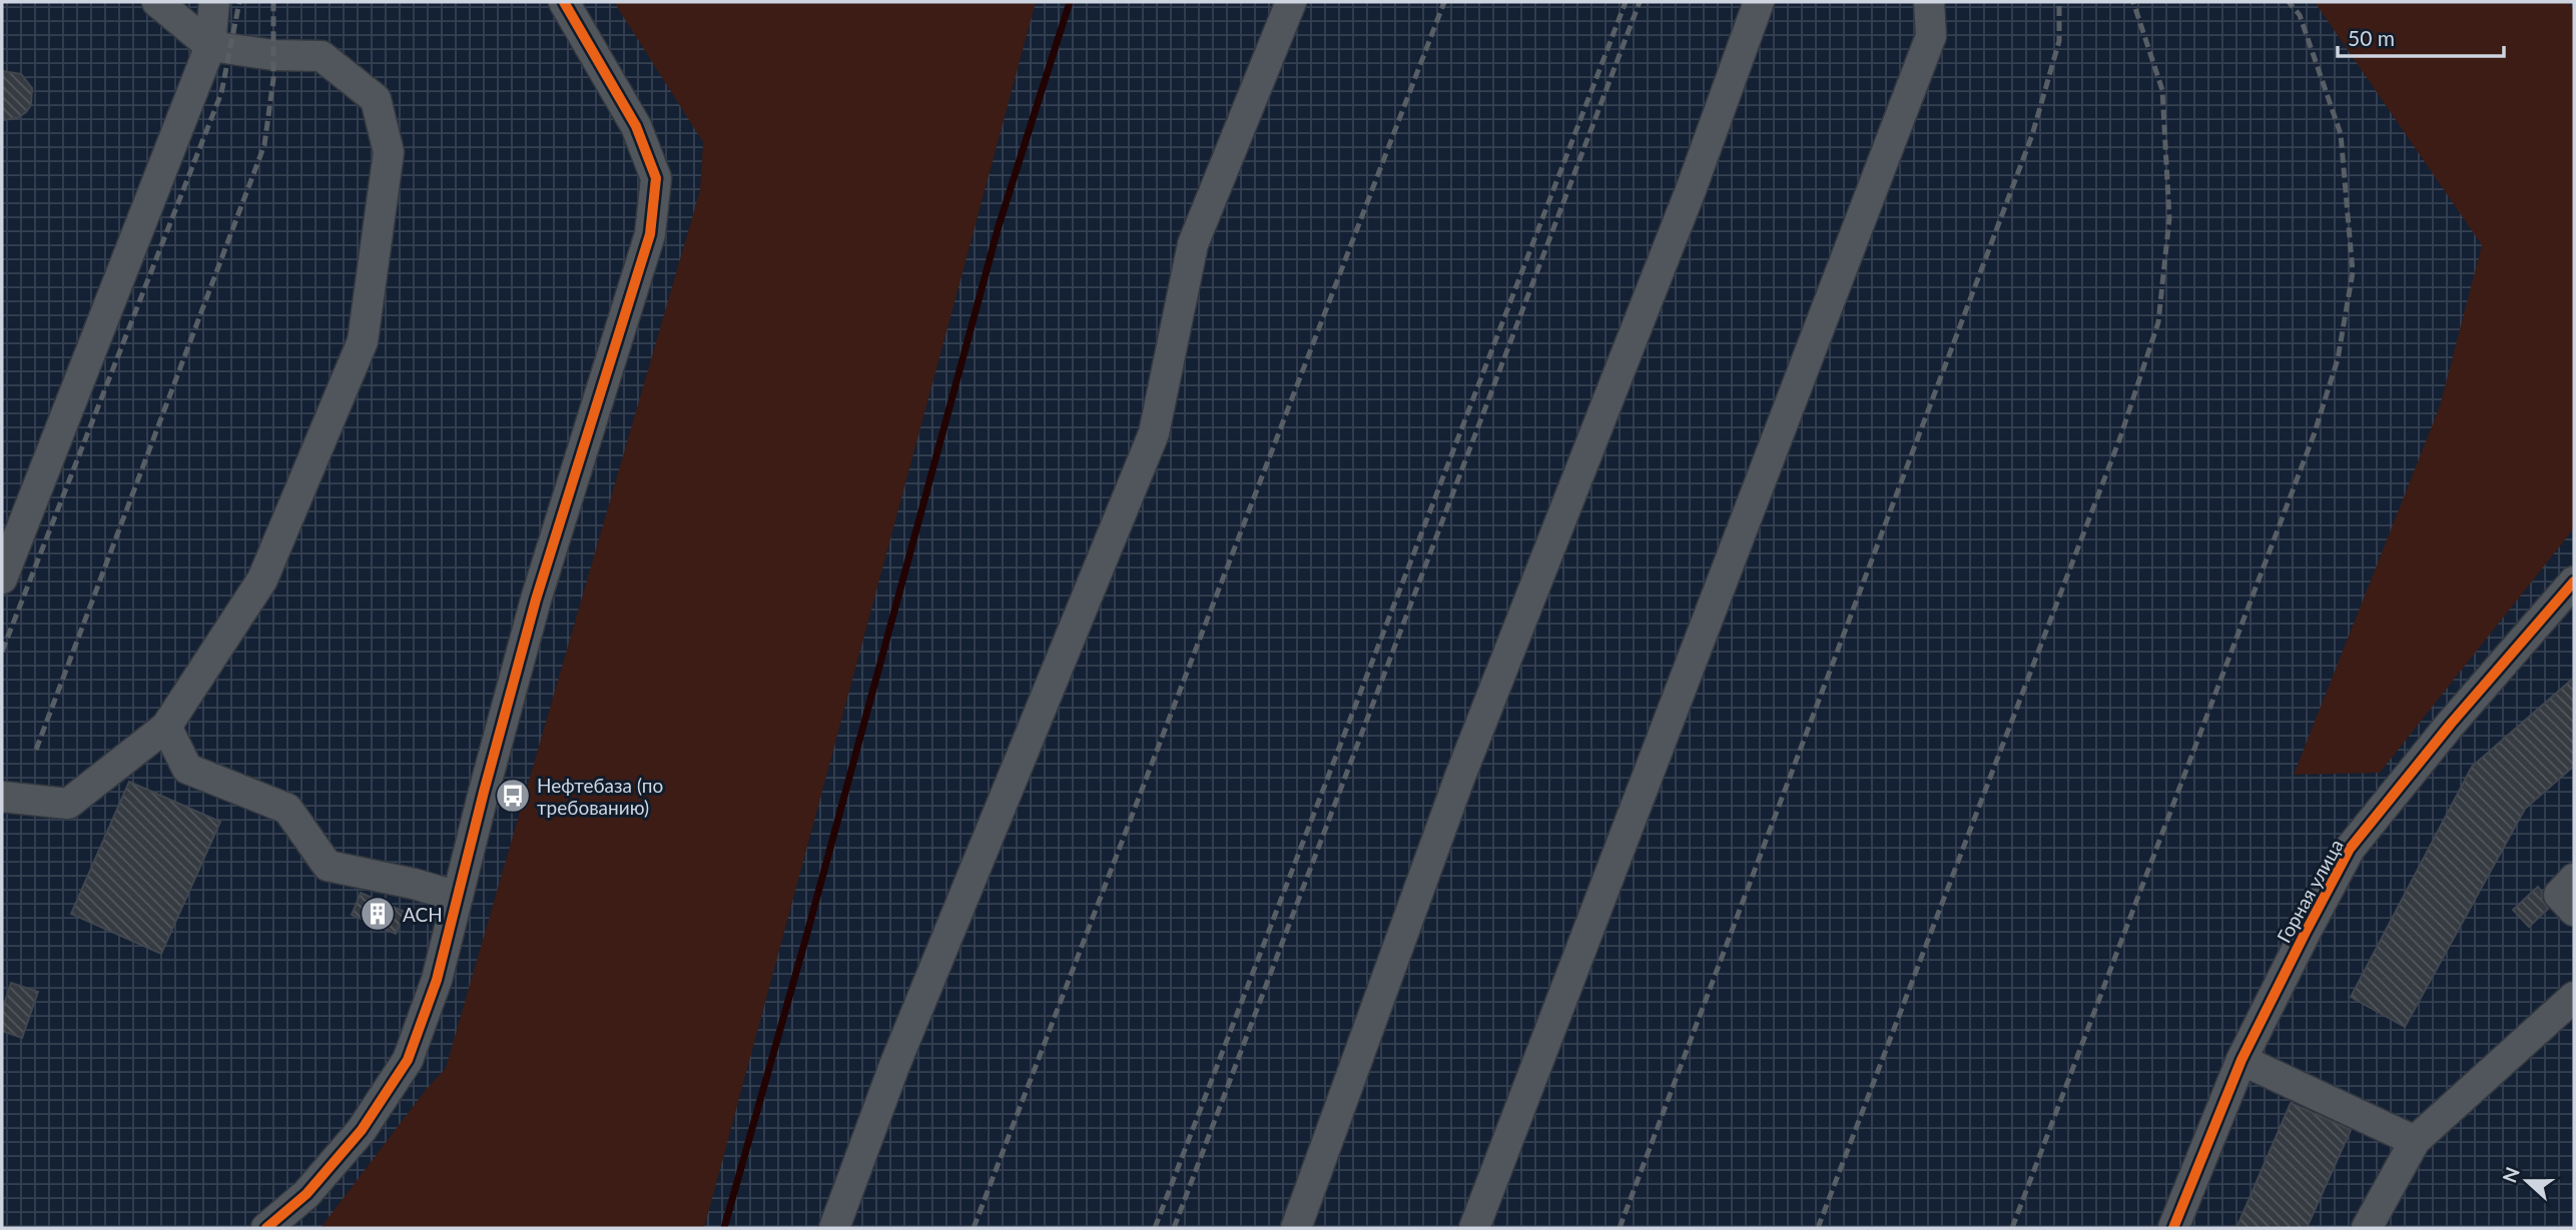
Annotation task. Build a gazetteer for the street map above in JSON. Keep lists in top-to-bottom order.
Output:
{
  "streets": {
    "street": ["Горная улица"]
  },
  "places": {
    "bus stop": ["Нефтебаза (по требованию)"],
    "building": ["АСН"]
  },
  "scale_bar": "50 m",
  "north": "left"
}
